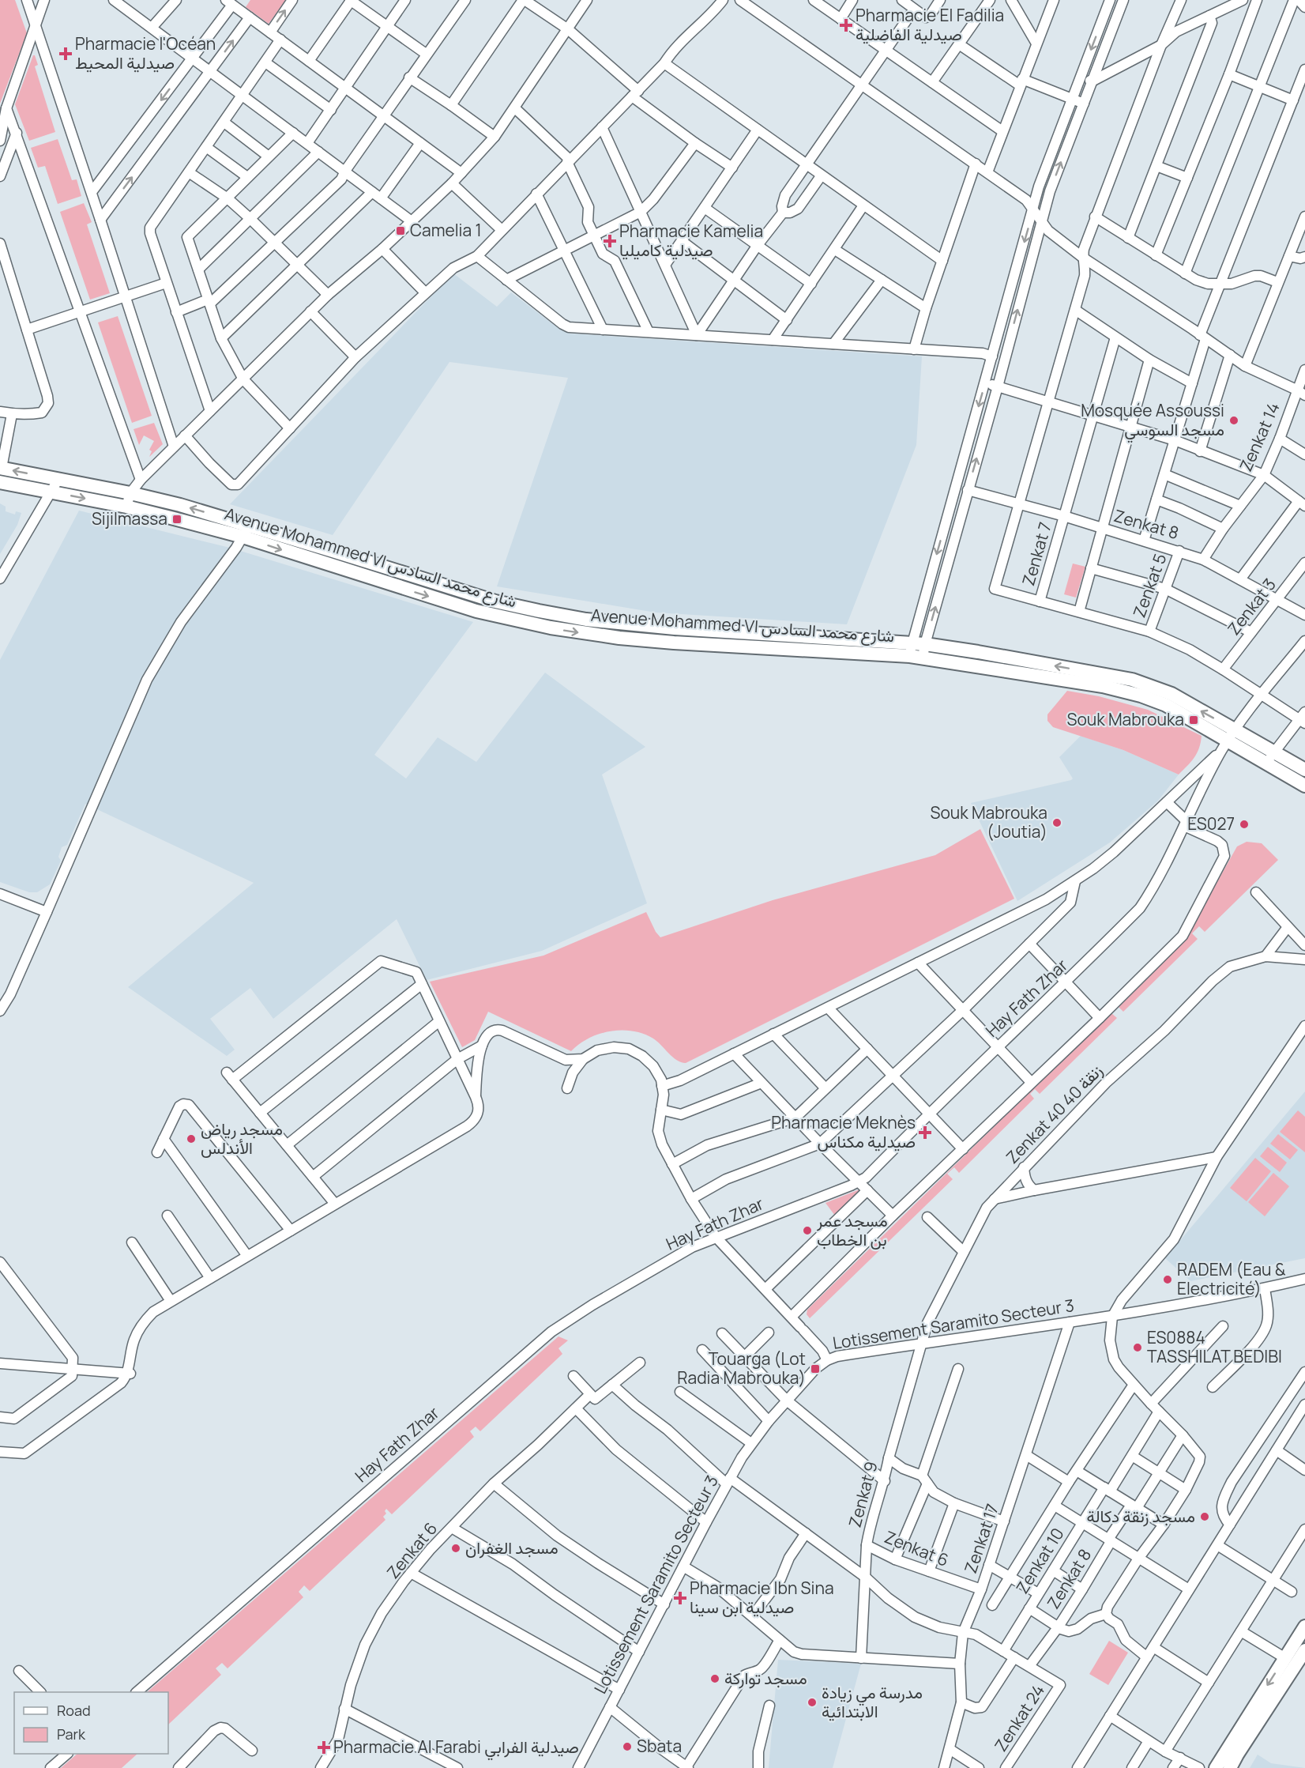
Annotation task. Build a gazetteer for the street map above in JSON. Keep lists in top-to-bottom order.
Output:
{
  "streets": {
    "main road": ["Avenue Mohammed VI شارع محمد السادس"],
    "street": [
      "Zenkat 14",
      "Zenkat 8",
      "Zenkat 7",
      "Zenkat 5",
      "Zenkat 3",
      "Hay Fath Zhar",
      "Zenkat 40 زنقة 40",
      "Lotissement Saramito Secteur 3",
      "Zenkat 9",
      "Zenkat 17",
      "Zenkat 6",
      "Zenkat 10",
      "Zenkat 24"
    ]
  },
  "crossings": [
    ["Zenkat 14", "Zenkat 8"],
    ["Zenkat 8", "Zenkat 7"],
    ["Zenkat 8", "Zenkat 5"],
    ["Zenkat 8", "Zenkat 3"],
    ["Zenkat 8", "Zenkat 24"],
    ["Avenue Mohammed VI شارع محمد السادس", "Hay Fath Zhar"],
    ["Zenkat 40 زنقة 40", "Lotissement Saramito Secteur 3"],
    ["Zenkat 40 زنقة 40", "Zenkat 9"],
    ["Lotissement Saramito Secteur 3", "Zenkat 9"],
    ["Lotissement Saramito Secteur 3", "Zenkat 17"],
    ["Zenkat 9", "Zenkat 6"],
    ["Zenkat 17", "Zenkat 6"]
  ],
  "places": {
    "health": [
      "Pharmacie El Fadilia صيدلية الفاضلية",
      "Pharmacie l'Océan صيدلية المحيط",
      "Pharmacie Kamelia صيدلية كاميليا",
      "Pharmacie Meknès صيدلية مكناس",
      "Pharmacie Ibn Sina صيدلية ابن سينا",
      "Pharmacie Al Farabi صيدلية الفرابي"
    ],
    "transit": [
      "Camelia 1",
      "Sijilmassa",
      "Souk Mabrouka",
      "Touarga (Lot Radia Mabrouka)"
    ],
    "other": [
      "Mosquée Assoussi مسجد السوسي",
      "Souk Mabrouka (Joutia)",
      "ES027",
      "مسجد رياض الأندلس",
      "مسجد عمر بن الخطاب",
      "RADEM (Eau & Electricité)",
      "ES0884 TASSHILAT BEDIBI",
      "مسجد زنقة دكالة",
      "مسجد الغفران",
      "مسجد تواركة",
      "مدرسة مي زيادة الابتدائية",
      "Sbata"
    ]
  },
  "legend": ["Road", "Park"]
}
